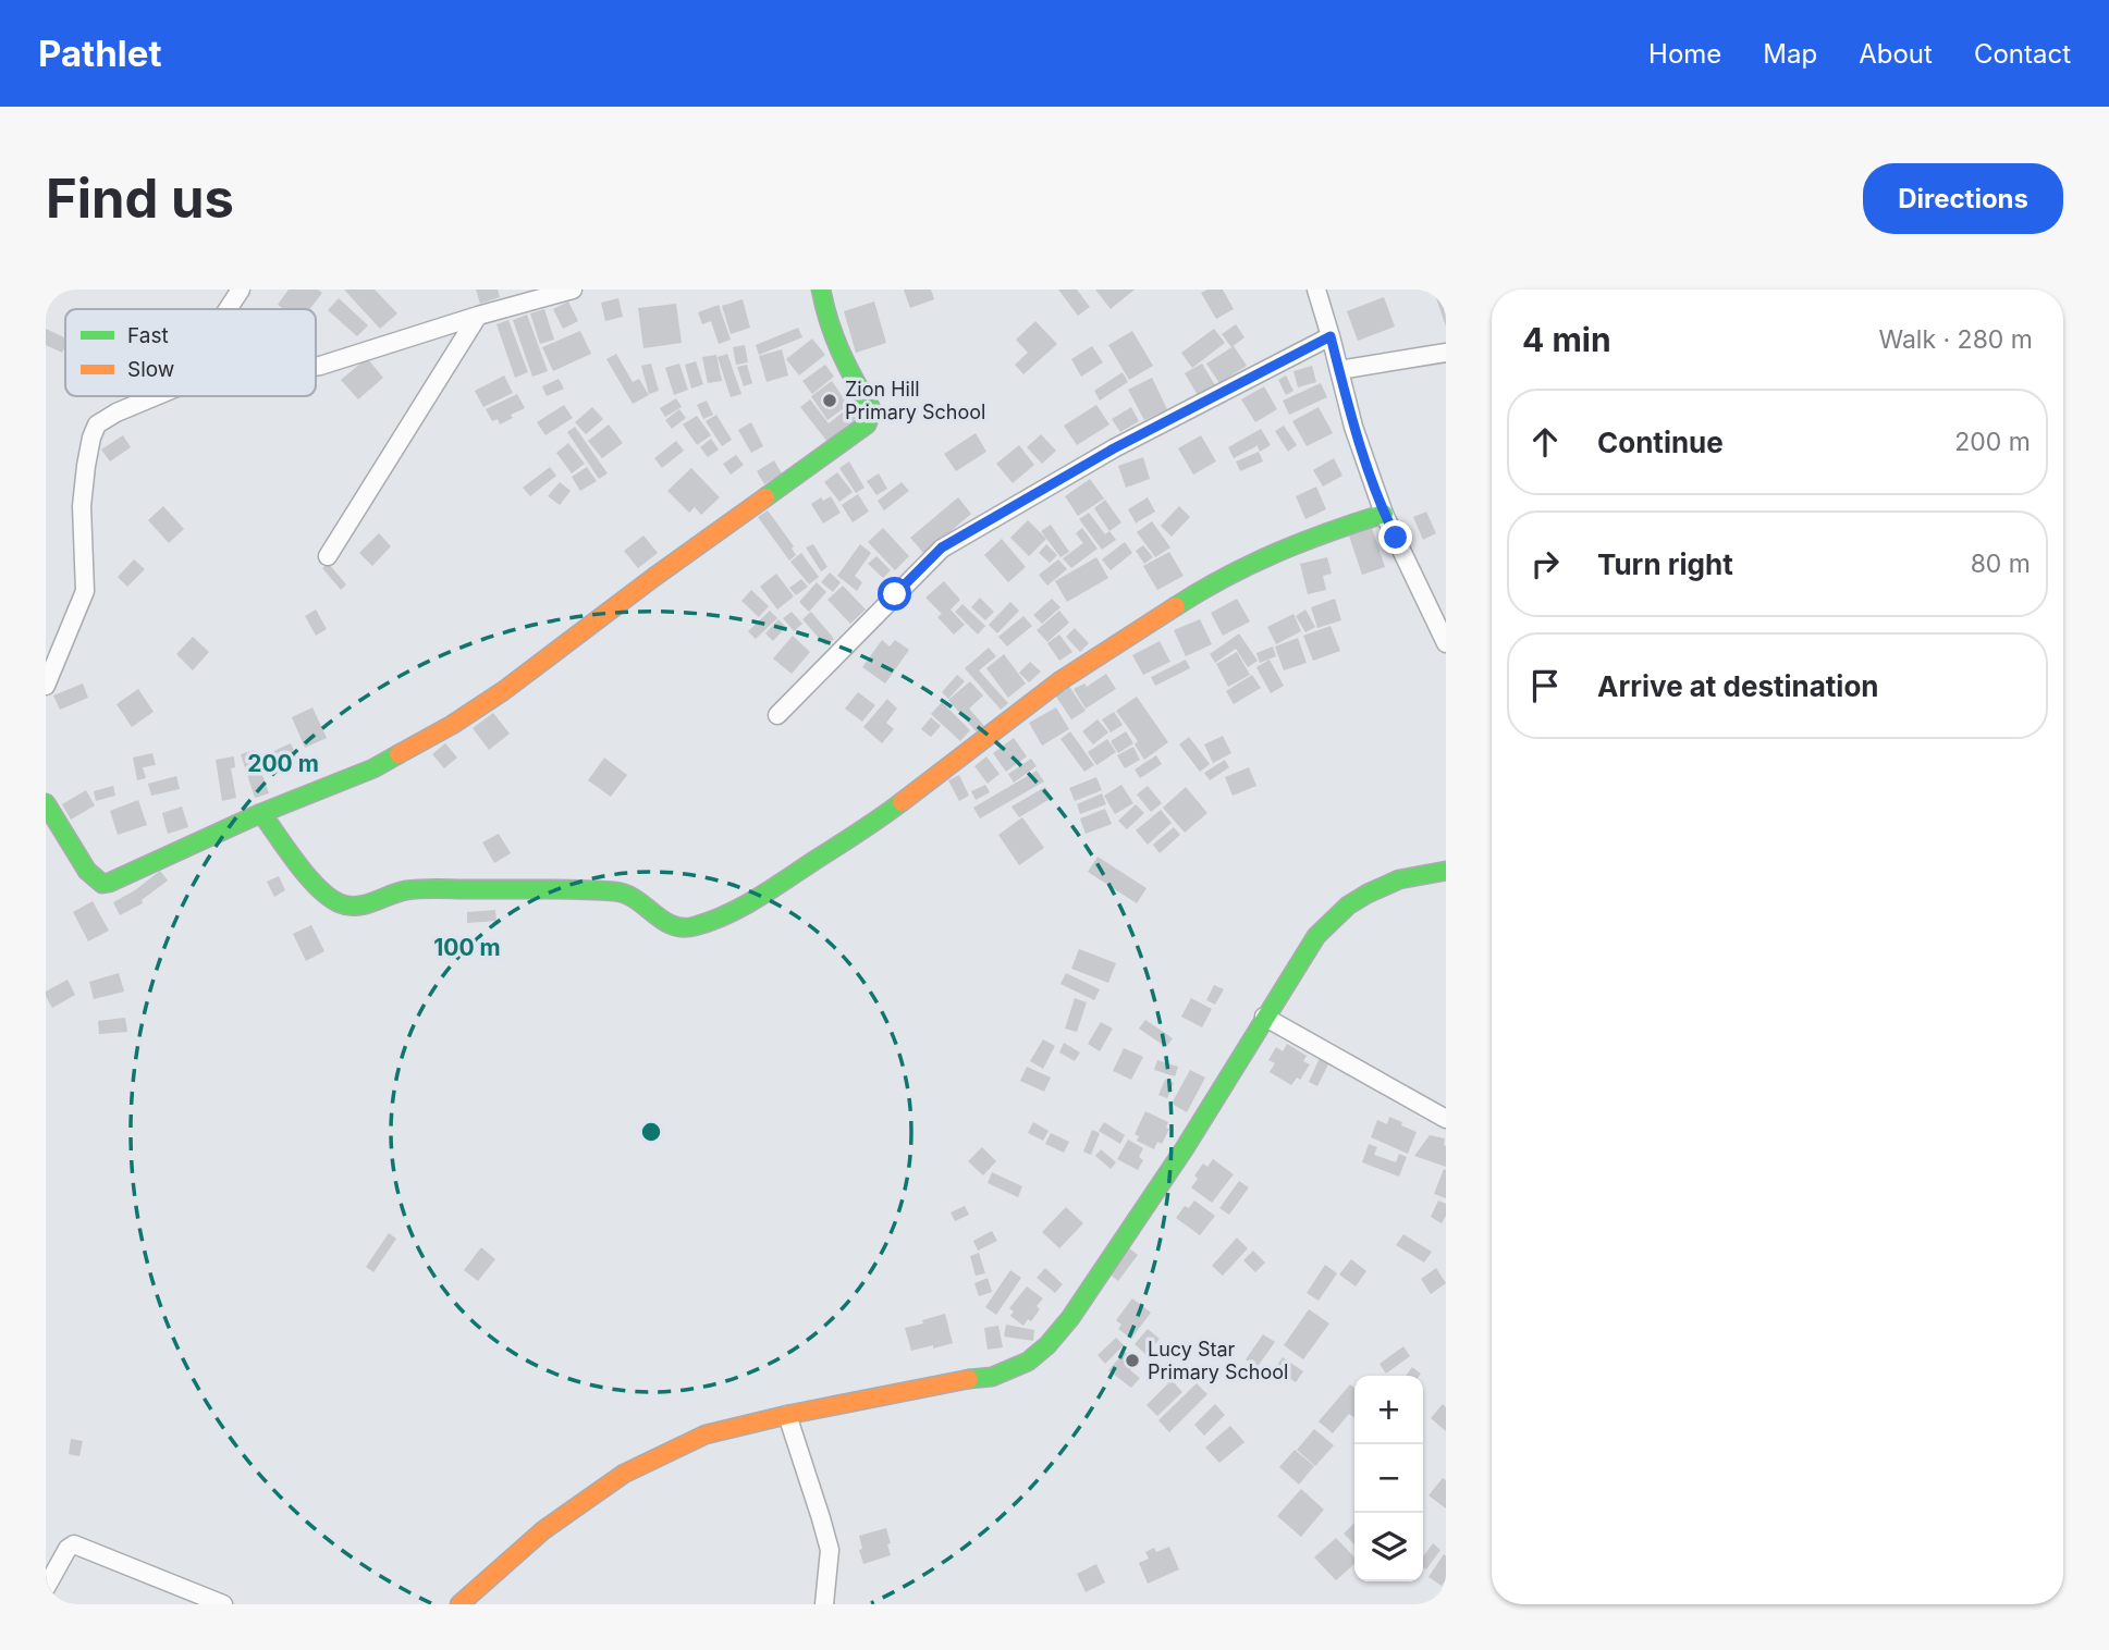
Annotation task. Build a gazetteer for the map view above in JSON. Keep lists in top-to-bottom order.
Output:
{
  "places": ["Zion Hill Primary School", "Lucy Star Primary School"],
  "legend": ["Fast", "Slow"],
  "page": {
    "header": "Pathlet",
    "nav": [
      "Home",
      "Map",
      "About",
      "Contact"
    ],
    "buttons": "Directions",
    "title": "Find us",
    "heading": ["4 min", "Walk · 280 m"],
    "list": [
      ["Continue", "200 m"],
      ["Turn right", "80 m"],
      "Arrive at destination"
    ],
    "map_buttons": ["+", "−"]
  },
  "rings": ["200 m", "100 m"]
}
